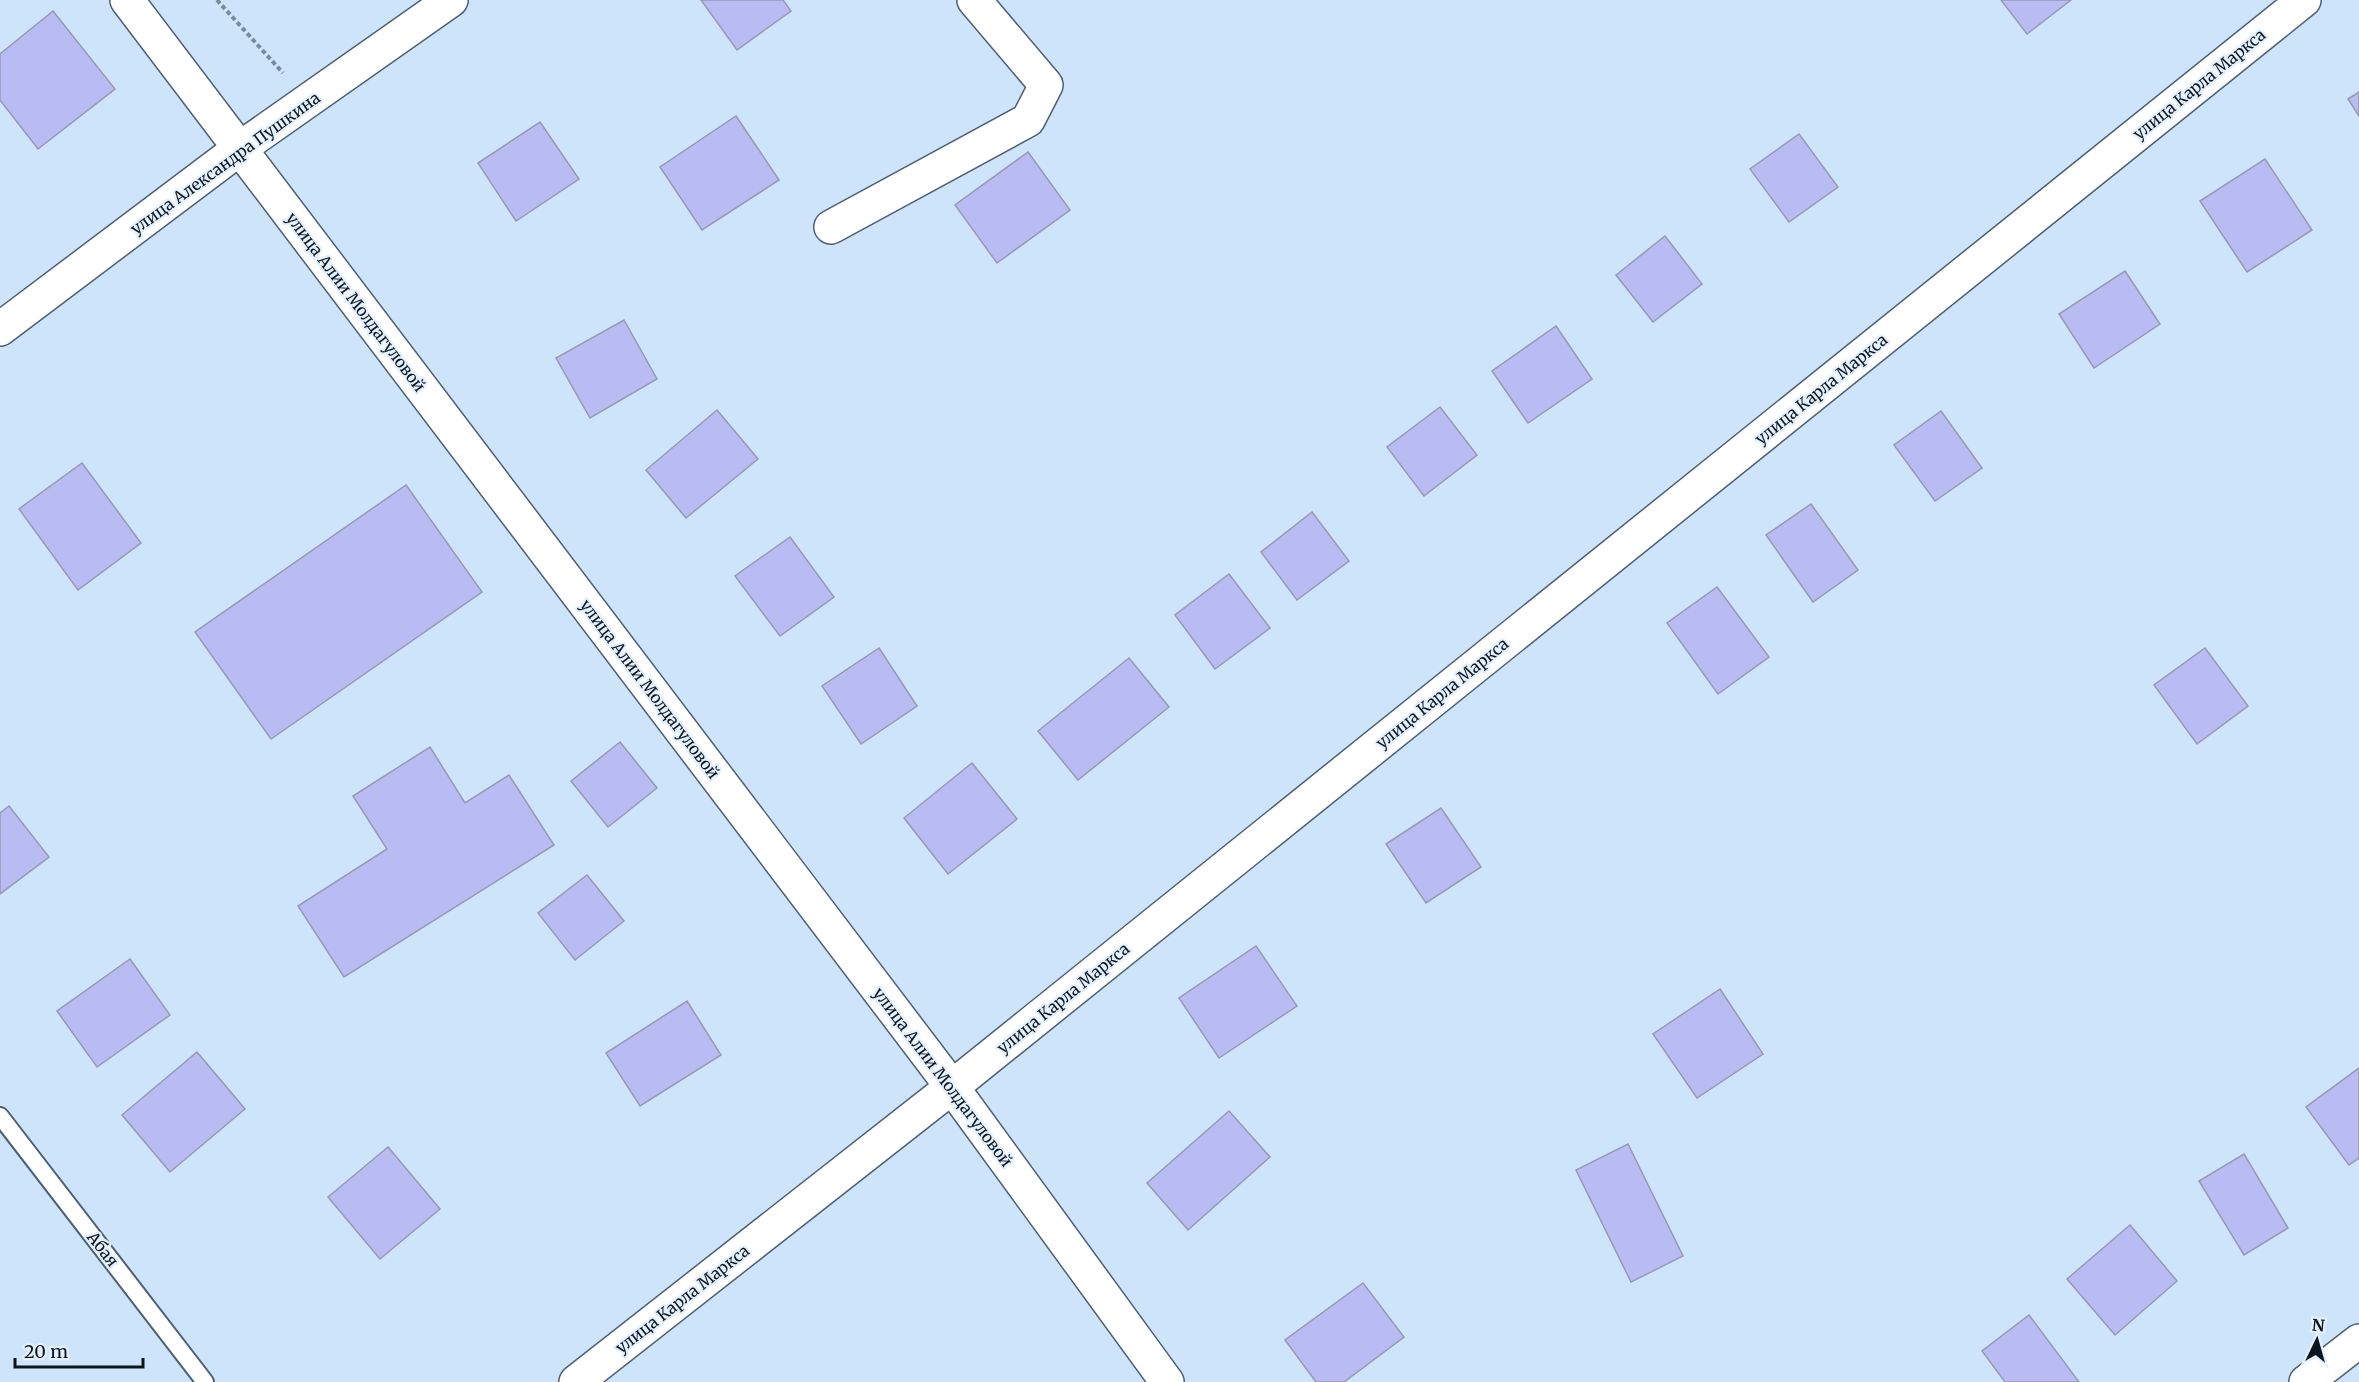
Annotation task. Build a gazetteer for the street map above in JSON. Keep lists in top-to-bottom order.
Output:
{
  "streets": {
    "street": ["улица Карла Маркса", "улица Александра Пушкина", "улица Алии Молдагуловой"],
    "lane": ["Абая"]
  },
  "crossings": [
    ["улица Карла Маркса", "улица Алии Молдагуловой"],
    ["улица Александра Пушкина", "улица Алии Молдагуловой"]
  ],
  "scale_bar": "20 m",
  "north": "top"
}
